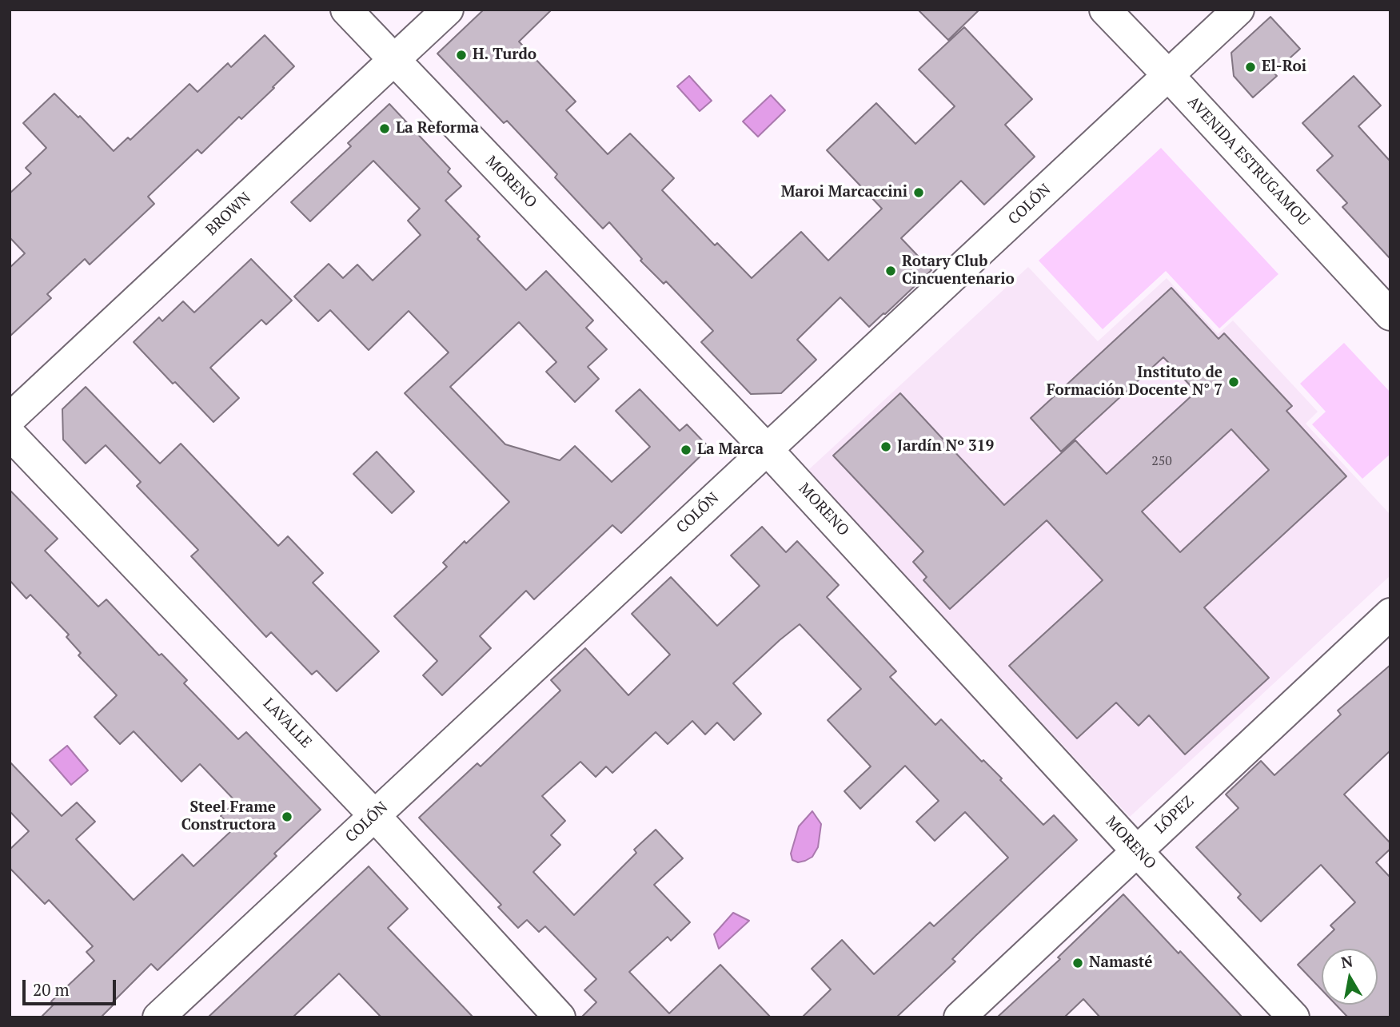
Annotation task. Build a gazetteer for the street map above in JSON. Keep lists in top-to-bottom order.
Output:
{
  "streets": {
    "street": [
      "AVENIDA ESTRUGAMOU",
      "MORENO",
      "COLÓN",
      "BROWN",
      "LAVALLE",
      "LÓPEZ"
    ]
  },
  "crossings": [
    ["AVENIDA ESTRUGAMOU", "COLÓN"],
    ["MORENO", "COLÓN"],
    ["MORENO", "BROWN"],
    ["MORENO", "LÓPEZ"],
    ["COLÓN", "LAVALLE"]
  ],
  "places": [
    "H. Turdo",
    "El-Roi",
    "La Reforma",
    "Maroi Marcaccini",
    "Rotary Club Cincuentenario",
    "Instituto de Formación Docente N° 7",
    "Jardín Nº 319",
    "La Marca",
    "Steel Frame Constructora",
    "Namasté"
  ],
  "house_numbers": ["250"],
  "scale_bar": "20 m",
  "north": "top"
}
